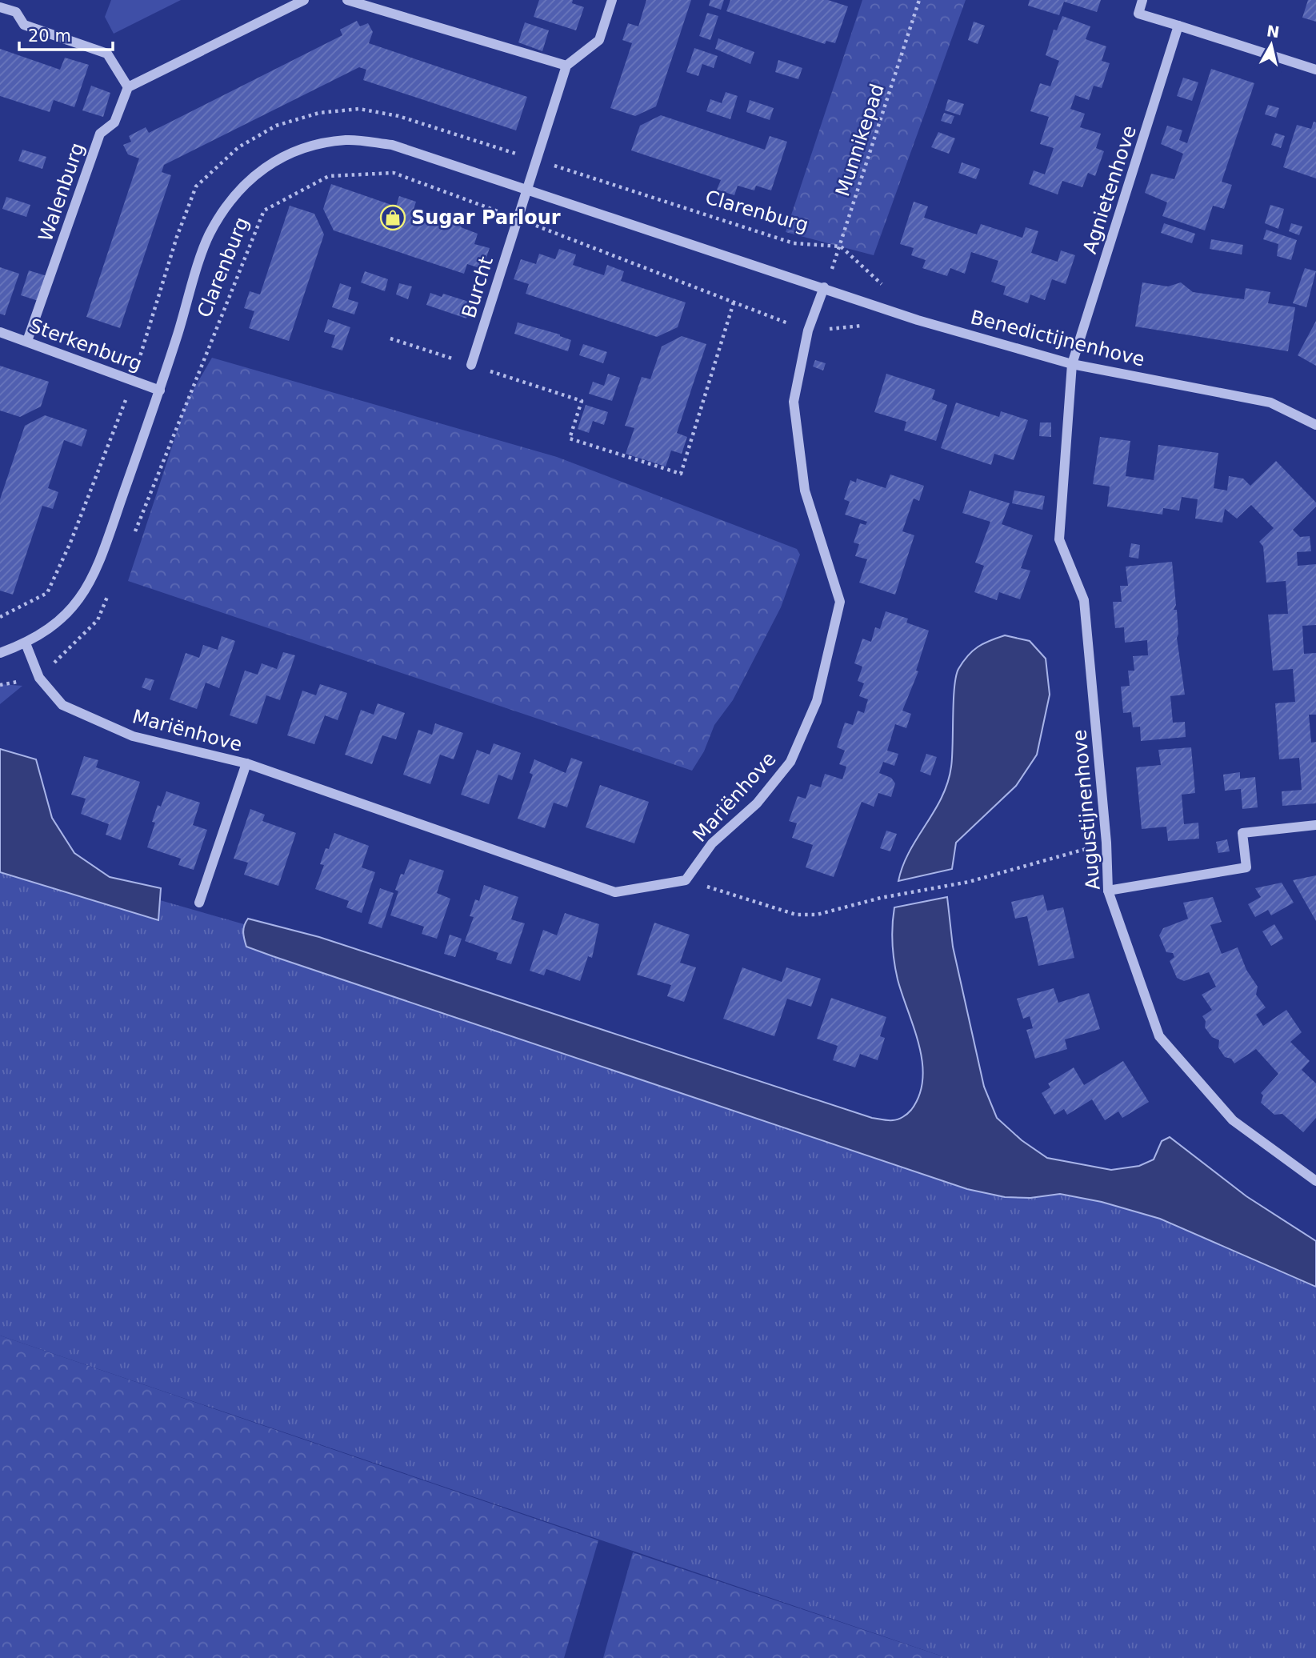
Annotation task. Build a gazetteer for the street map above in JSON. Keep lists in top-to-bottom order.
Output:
{
  "streets": {
    "street": [
      "Agnietenhove",
      "Walenburg",
      "Clarenburg",
      "Burcht",
      "Benedictijnenhove",
      "Sterkenburg",
      "Mariënhove",
      "Augustijnenhove"
    ],
    "path": ["Munnikepad"]
  },
  "crossings": [
    ["Munnikepad", "Clarenburg"],
    ["Munnikepad", "Benedictijnenhove"],
    ["Munnikepad", "Mariënhove"],
    ["Agnietenhove", "Benedictijnenhove"],
    ["Agnietenhove", "Augustijnenhove"],
    ["Walenburg", "Sterkenburg"],
    ["Clarenburg", "Burcht"],
    ["Clarenburg", "Benedictijnenhove"],
    ["Clarenburg", "Sterkenburg"],
    ["Clarenburg", "Mariënhove"],
    ["Benedictijnenhove", "Mariënhove"],
    ["Benedictijnenhove", "Augustijnenhove"]
  ],
  "places": {
    "shop": ["Sugar Parlour"]
  },
  "scale_bar": "20 m",
  "north": "top"
}
